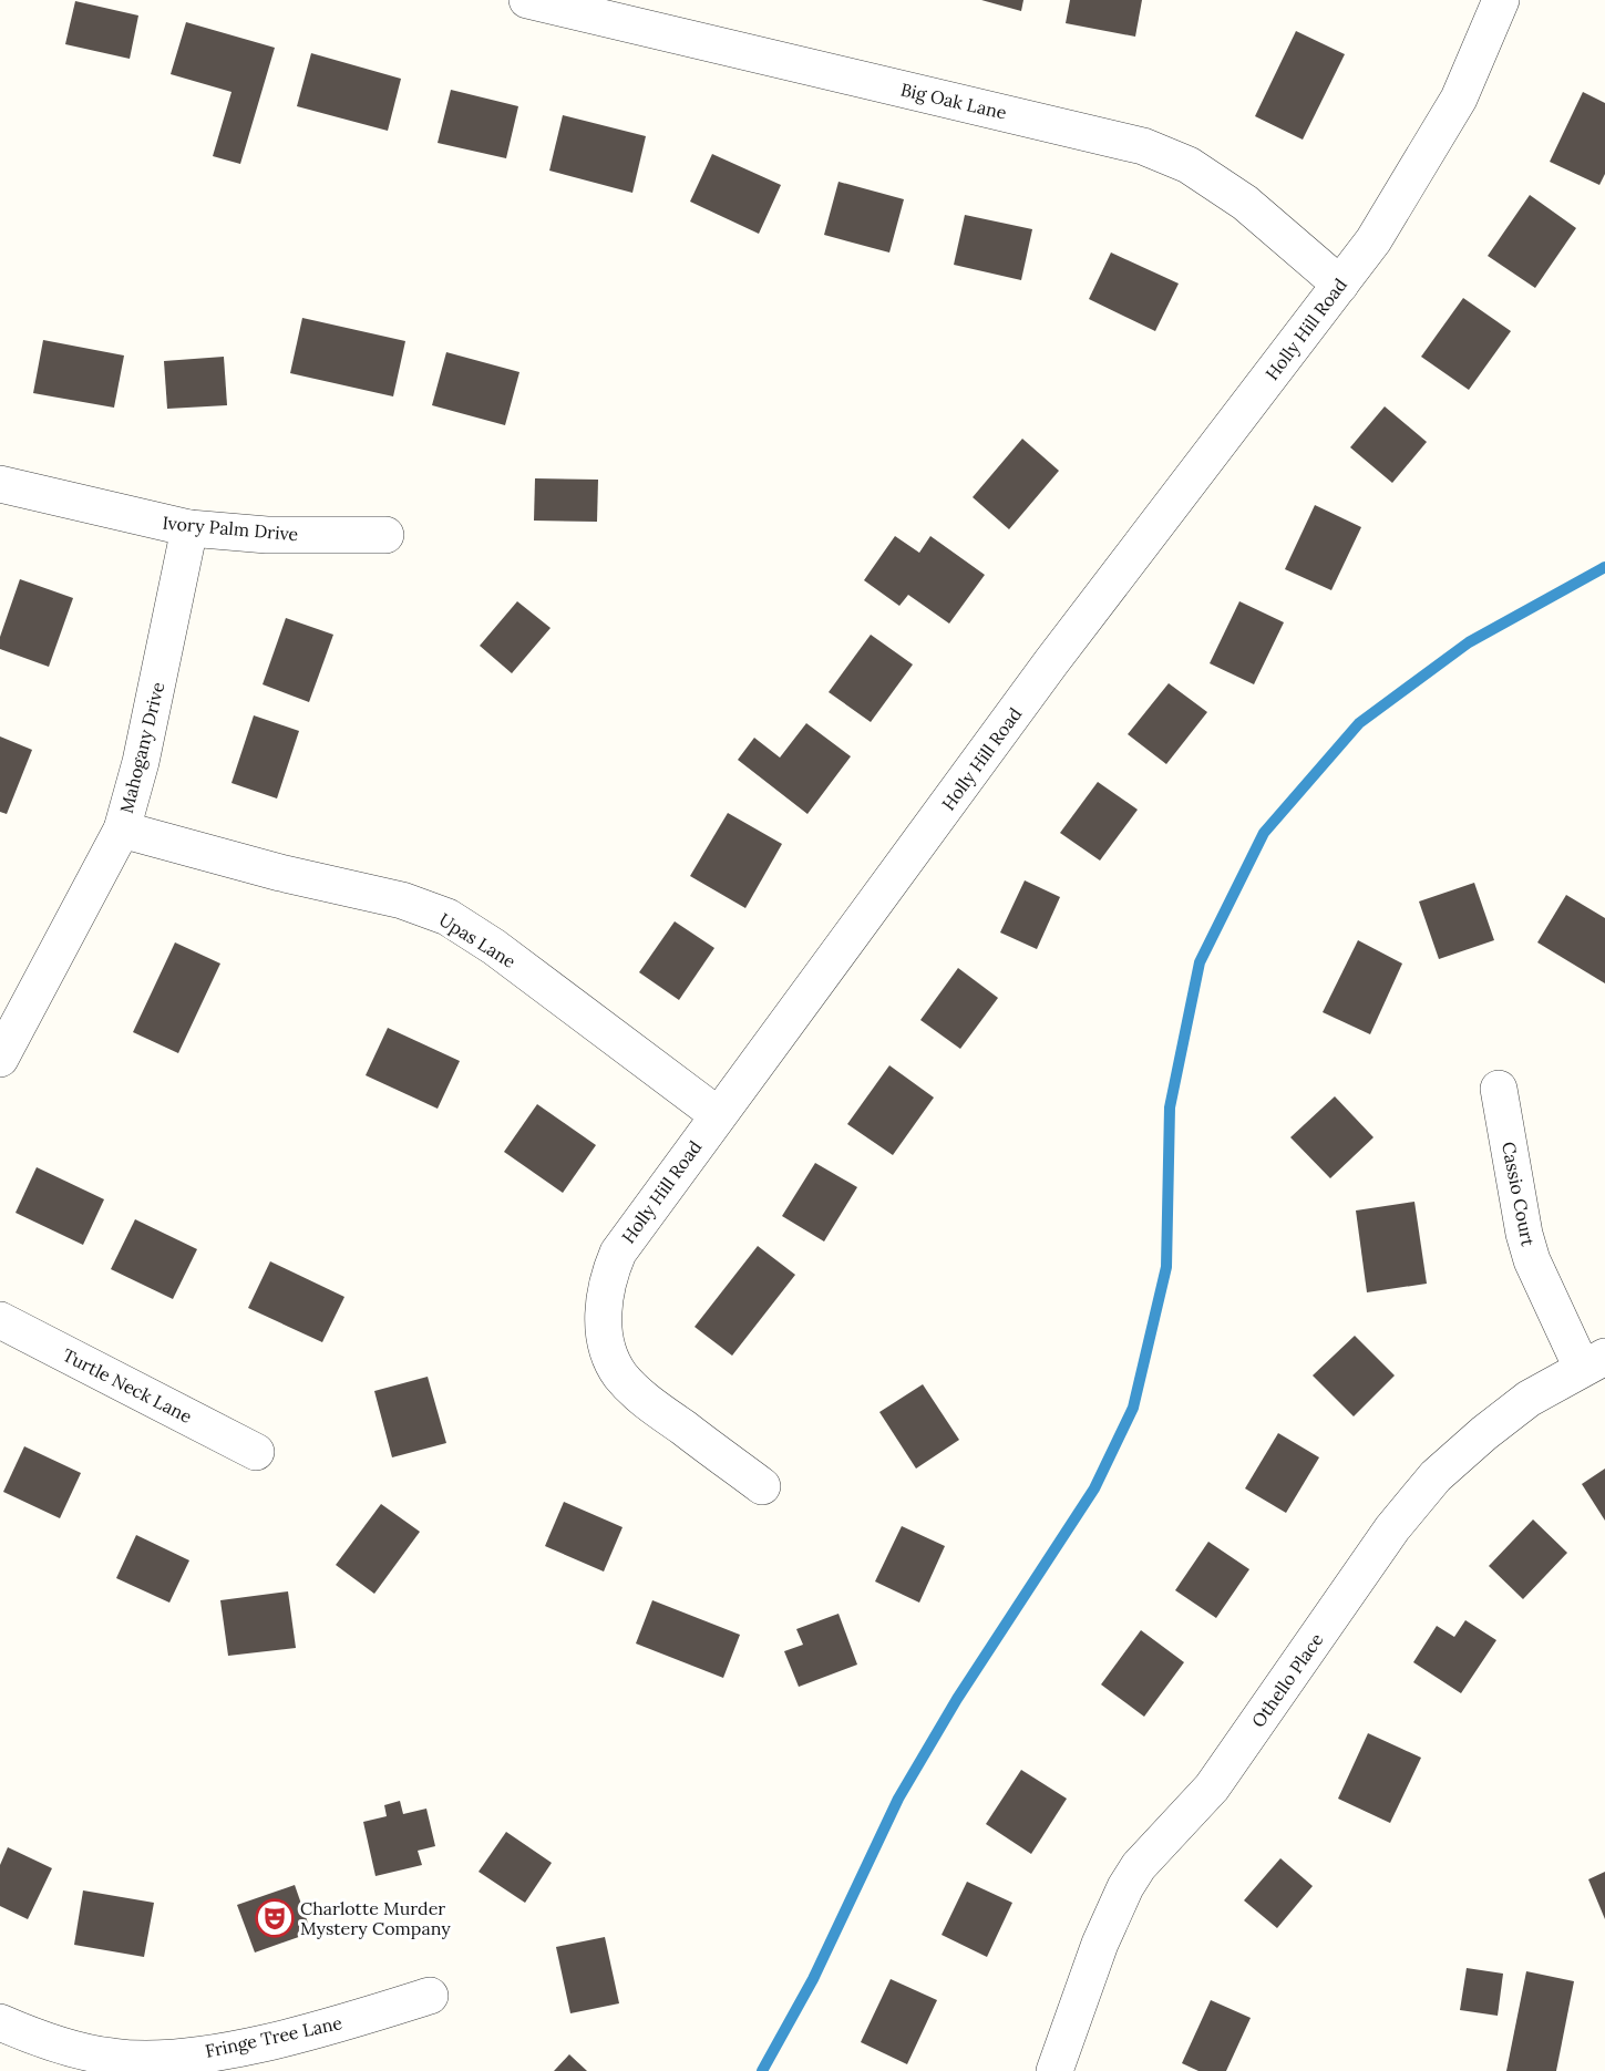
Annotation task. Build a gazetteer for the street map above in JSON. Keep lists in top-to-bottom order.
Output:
{
  "streets": {
    "street": [
      "Big Oak Lane",
      "Holly Hill Road",
      "Ivory Palm Drive",
      "Mahogany Drive",
      "Upas Lane",
      "Cassio Court",
      "Turtle Neck Lane",
      "Othello Place",
      "Fringe Tree Lane"
    ]
  },
  "crossings": [
    ["Big Oak Lane", "Holly Hill Road"],
    ["Holly Hill Road", "Upas Lane"],
    ["Ivory Palm Drive", "Mahogany Drive"],
    ["Mahogany Drive", "Upas Lane"],
    ["Cassio Court", "Othello Place"]
  ],
  "places": {
    "theatre": ["Charlotte Murder Mystery Company"]
  }
}
